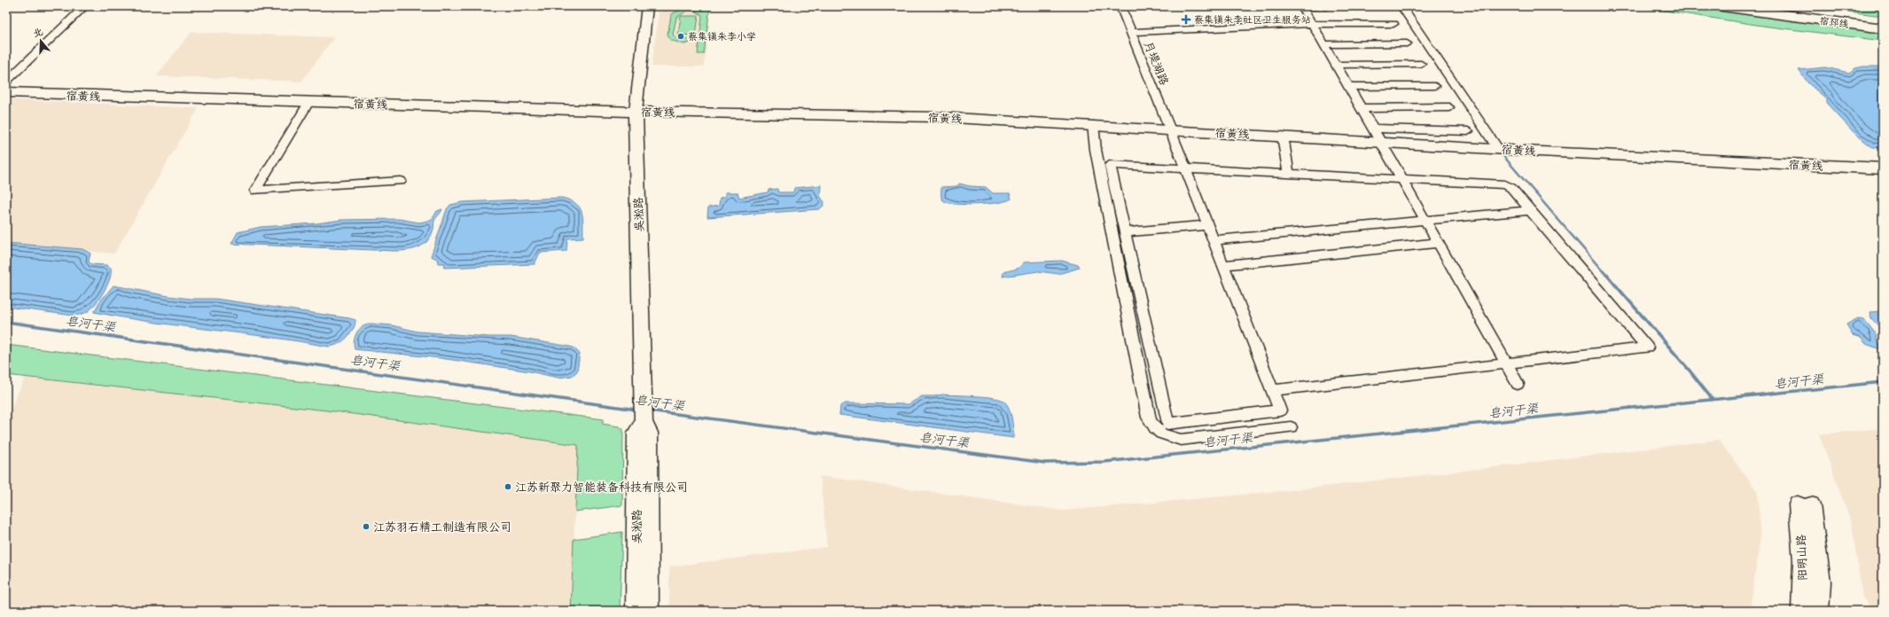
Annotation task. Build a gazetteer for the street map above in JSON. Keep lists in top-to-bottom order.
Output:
{
  "streets": {
    "main road": [
      "宿邳线",
      "宿黄线",
      "吴淞路",
      "阳明山路"
    ],
    "street": ["月堤湖路"]
  },
  "crossings": [
    ["月堤湖路", "宿黄线"],
    ["宿黄线", "吴淞路"]
  ],
  "water": ["皂河干渠"],
  "places": {
    "health": ["蔡集镇朱李社区卫生服务站"],
    "other": ["蔡集镇朱李小学", "江苏新聚力智能装备科技有限公司", "江苏羽石精工制造有限公司"]
  },
  "north": "top"
}
